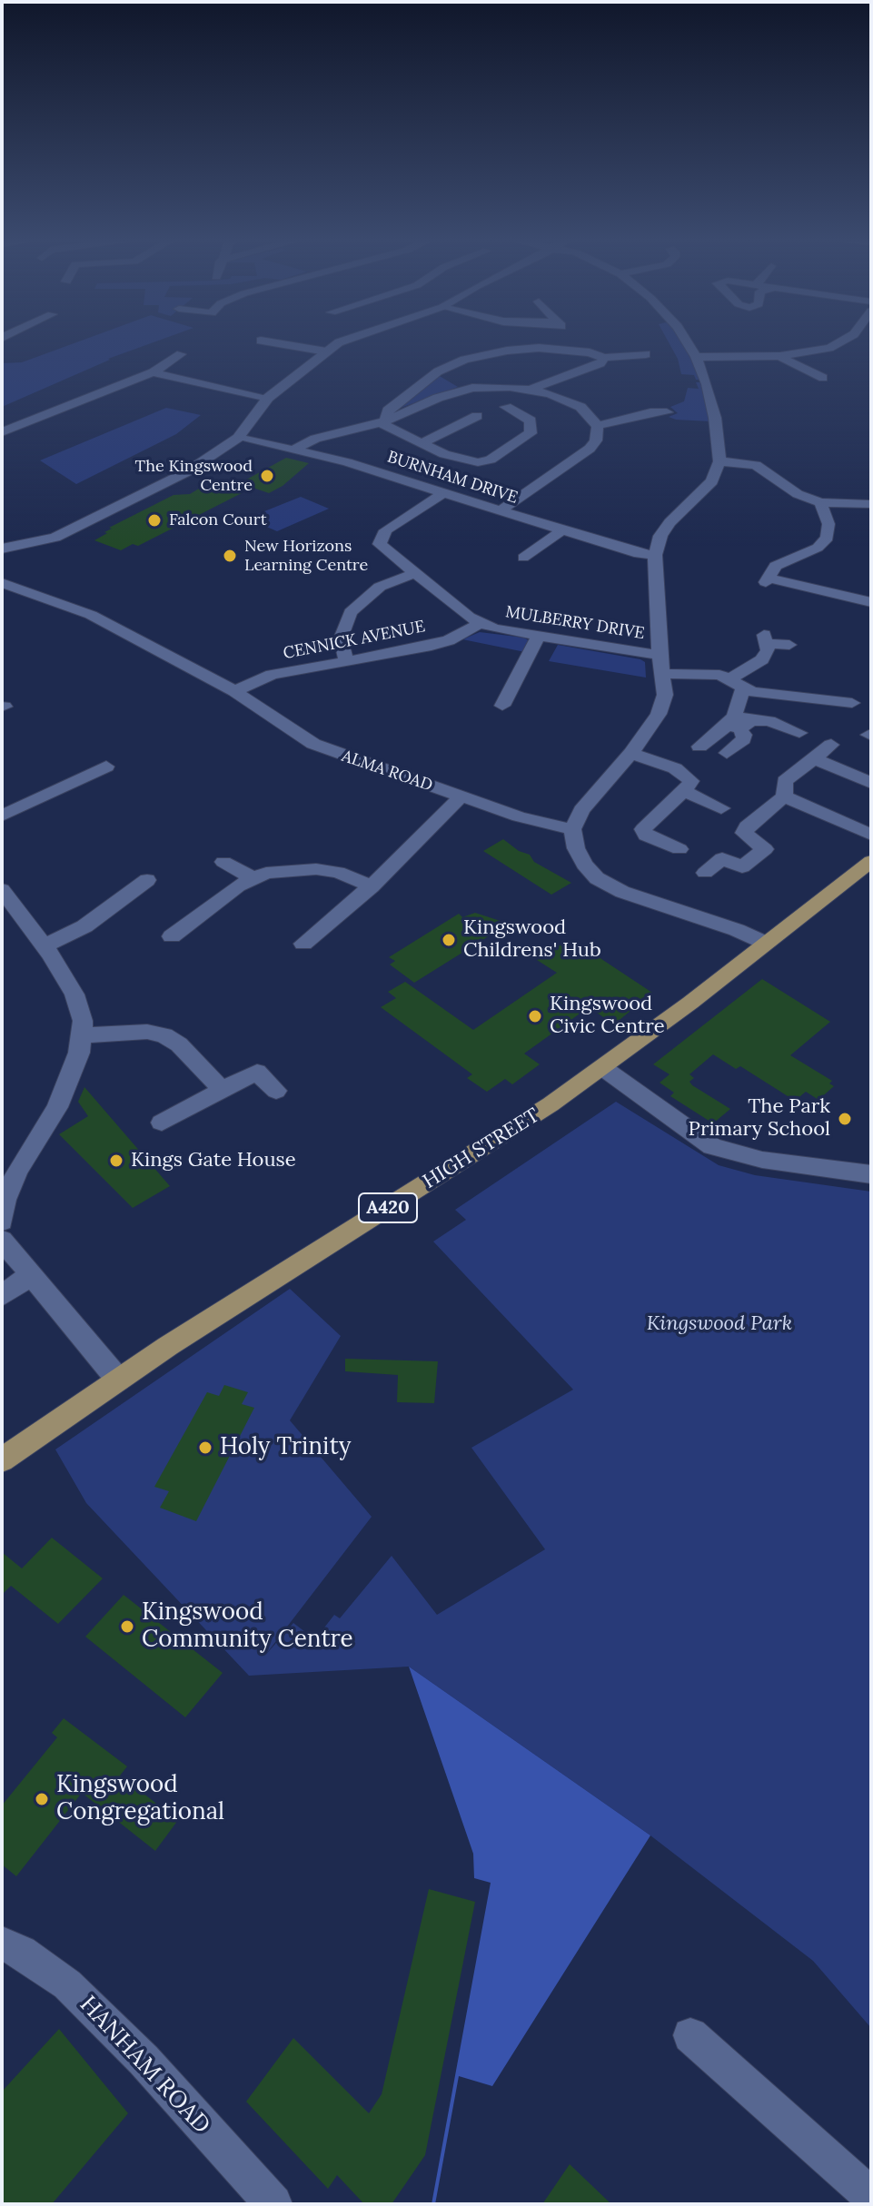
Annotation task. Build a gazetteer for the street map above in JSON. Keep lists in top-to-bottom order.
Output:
{
  "streets": {
    "main road": ["HIGH STREET", "A420"],
    "street": [
      "BURNHAM DRIVE",
      "MULBERRY DRIVE",
      "CENNICK AVENUE",
      "ALMA ROAD",
      "HANHAM ROAD"
    ]
  },
  "crossings": [
    ["BURNHAM DRIVE", "MULBERRY DRIVE"],
    ["MULBERRY DRIVE", "CENNICK AVENUE"],
    ["CENNICK AVENUE", "ALMA ROAD"]
  ],
  "parks": ["Kingswood Park"],
  "places": [
    "The Kingswood Centre",
    "Falcon Court",
    "New Horizons Learning Centre",
    "Kingswood Childrens' Hub",
    "Kingswood Civic Centre",
    "The Park Primary School",
    "Kings Gate House",
    "Holy Trinity",
    "Kingswood Community Centre",
    "Kingswood Congregational"
  ]
}
